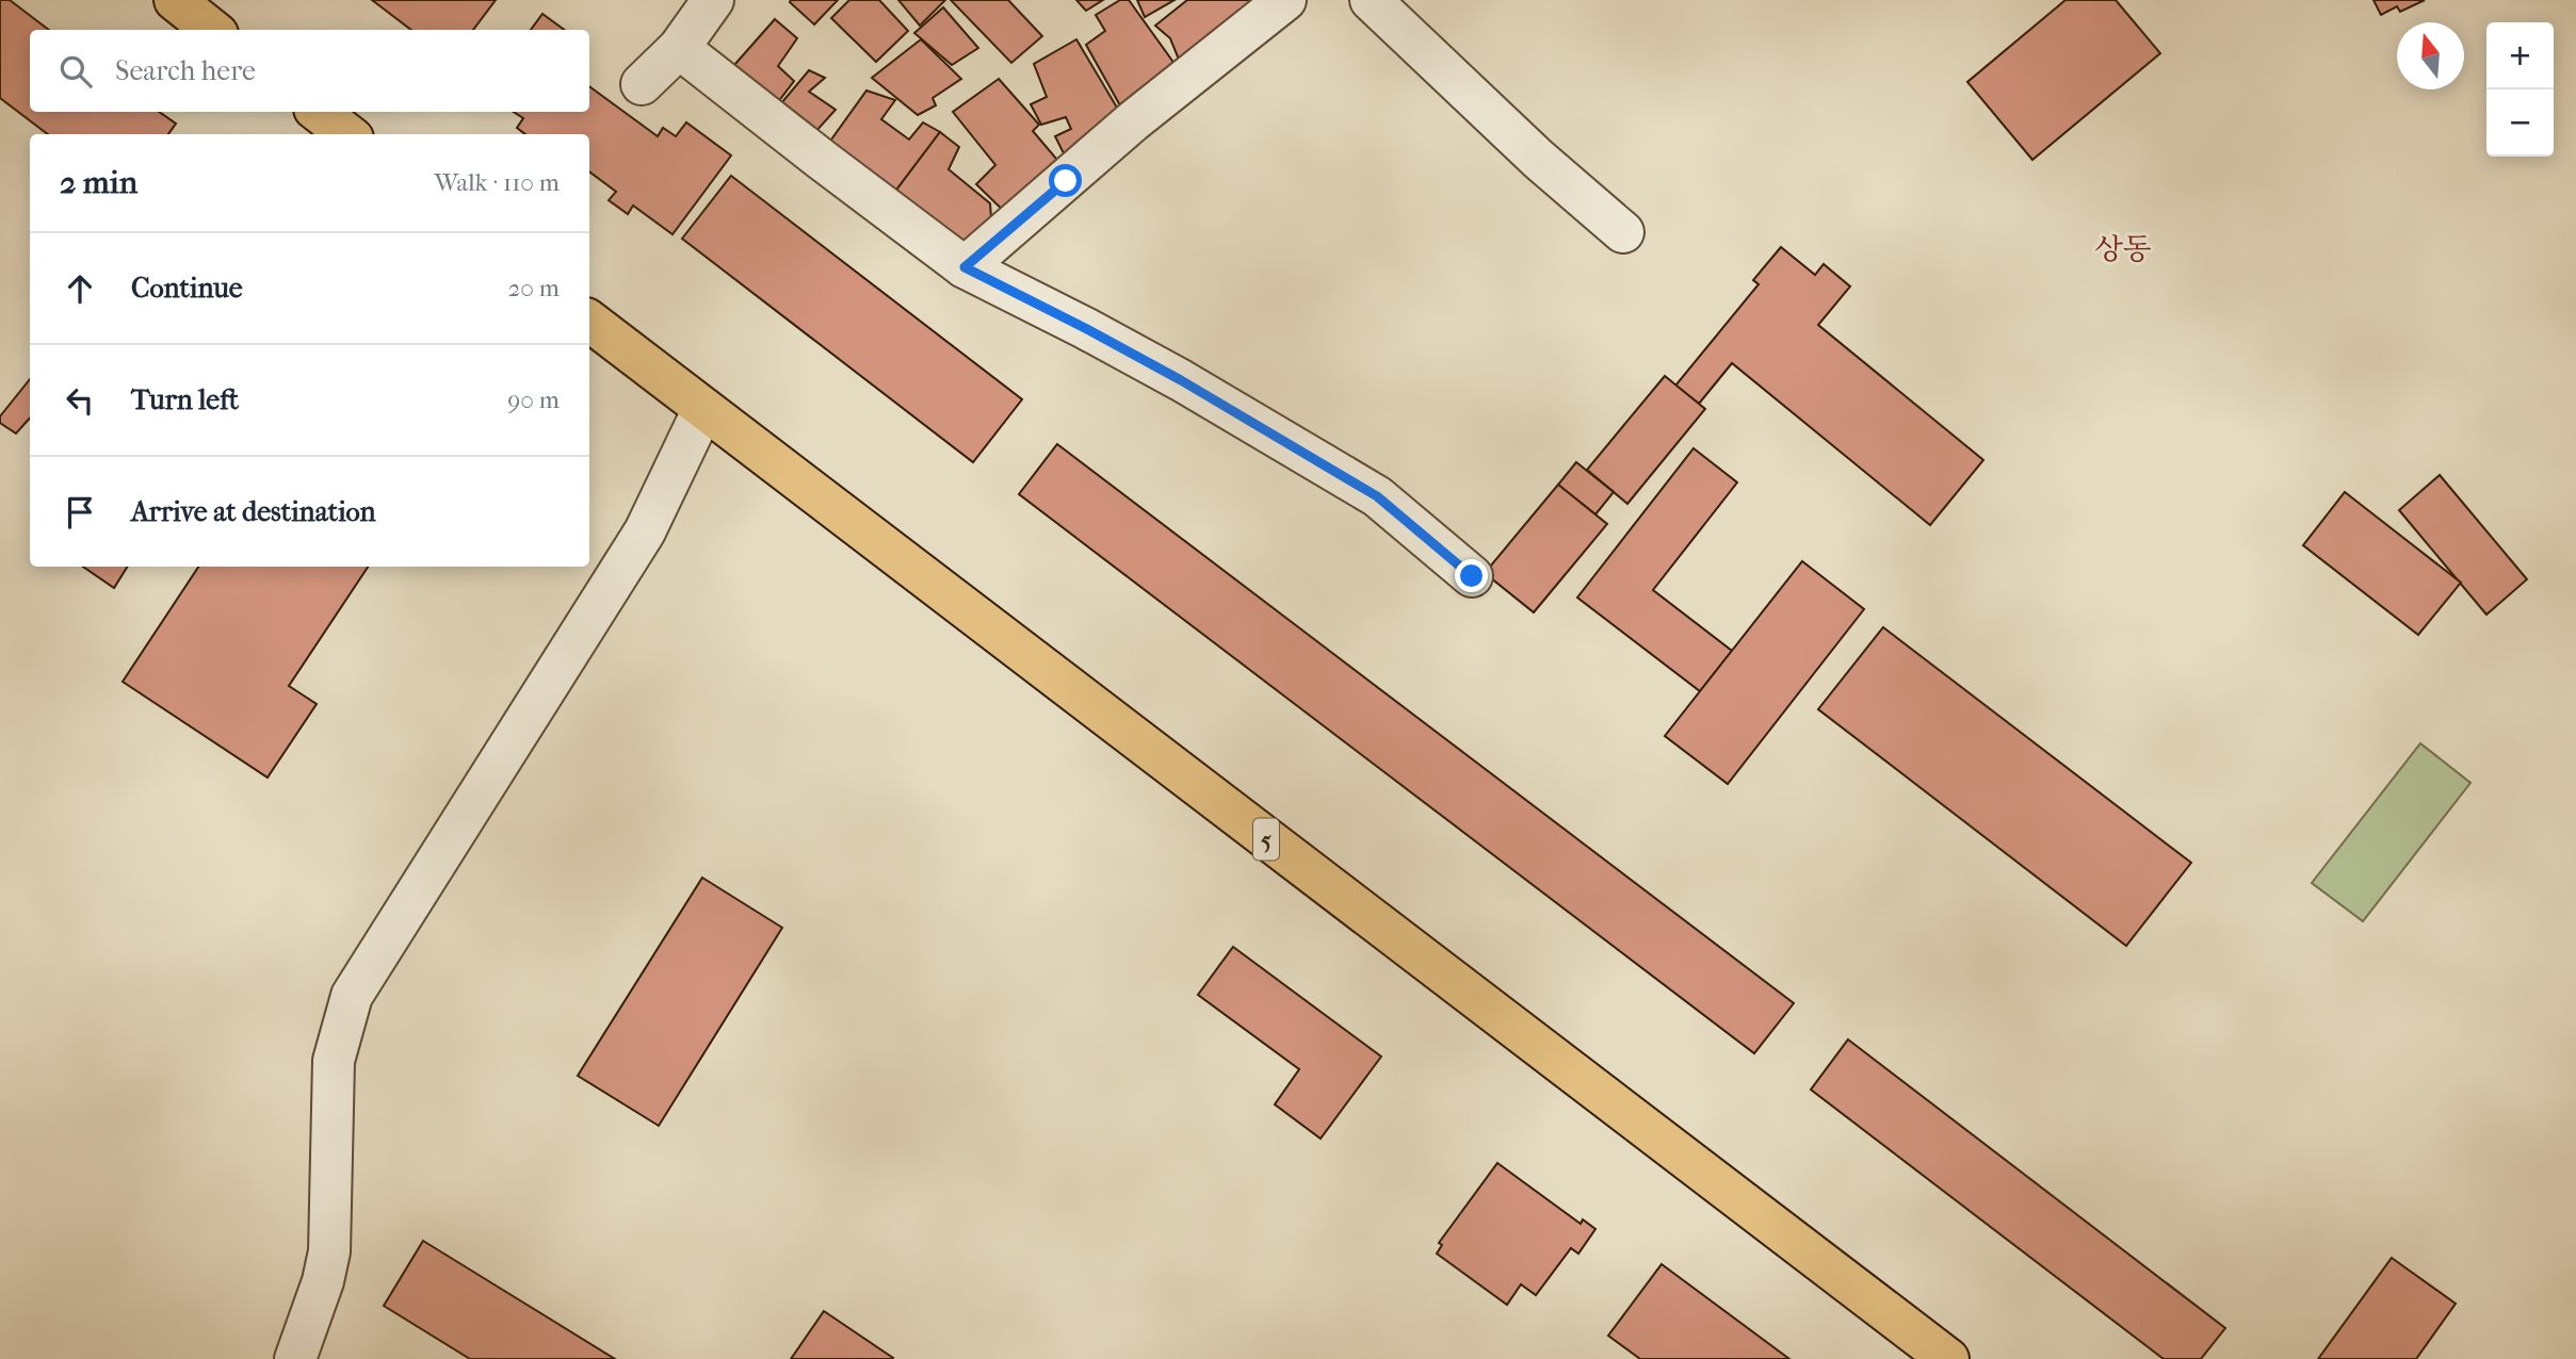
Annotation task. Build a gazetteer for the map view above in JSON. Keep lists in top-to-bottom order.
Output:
{
  "streets": {
    "highway": ["5"]
  },
  "districts": ["상동"],
  "north": "top",
  "page": {
    "map_buttons": ["+", "−"],
    "search": "Search here",
    "heading": ["2 min", "Walk · 110 m"],
    "list": [
      ["Continue", "20 m"],
      ["Turn left", "90 m"],
      "Arrive at destination"
    ]
  }
}
